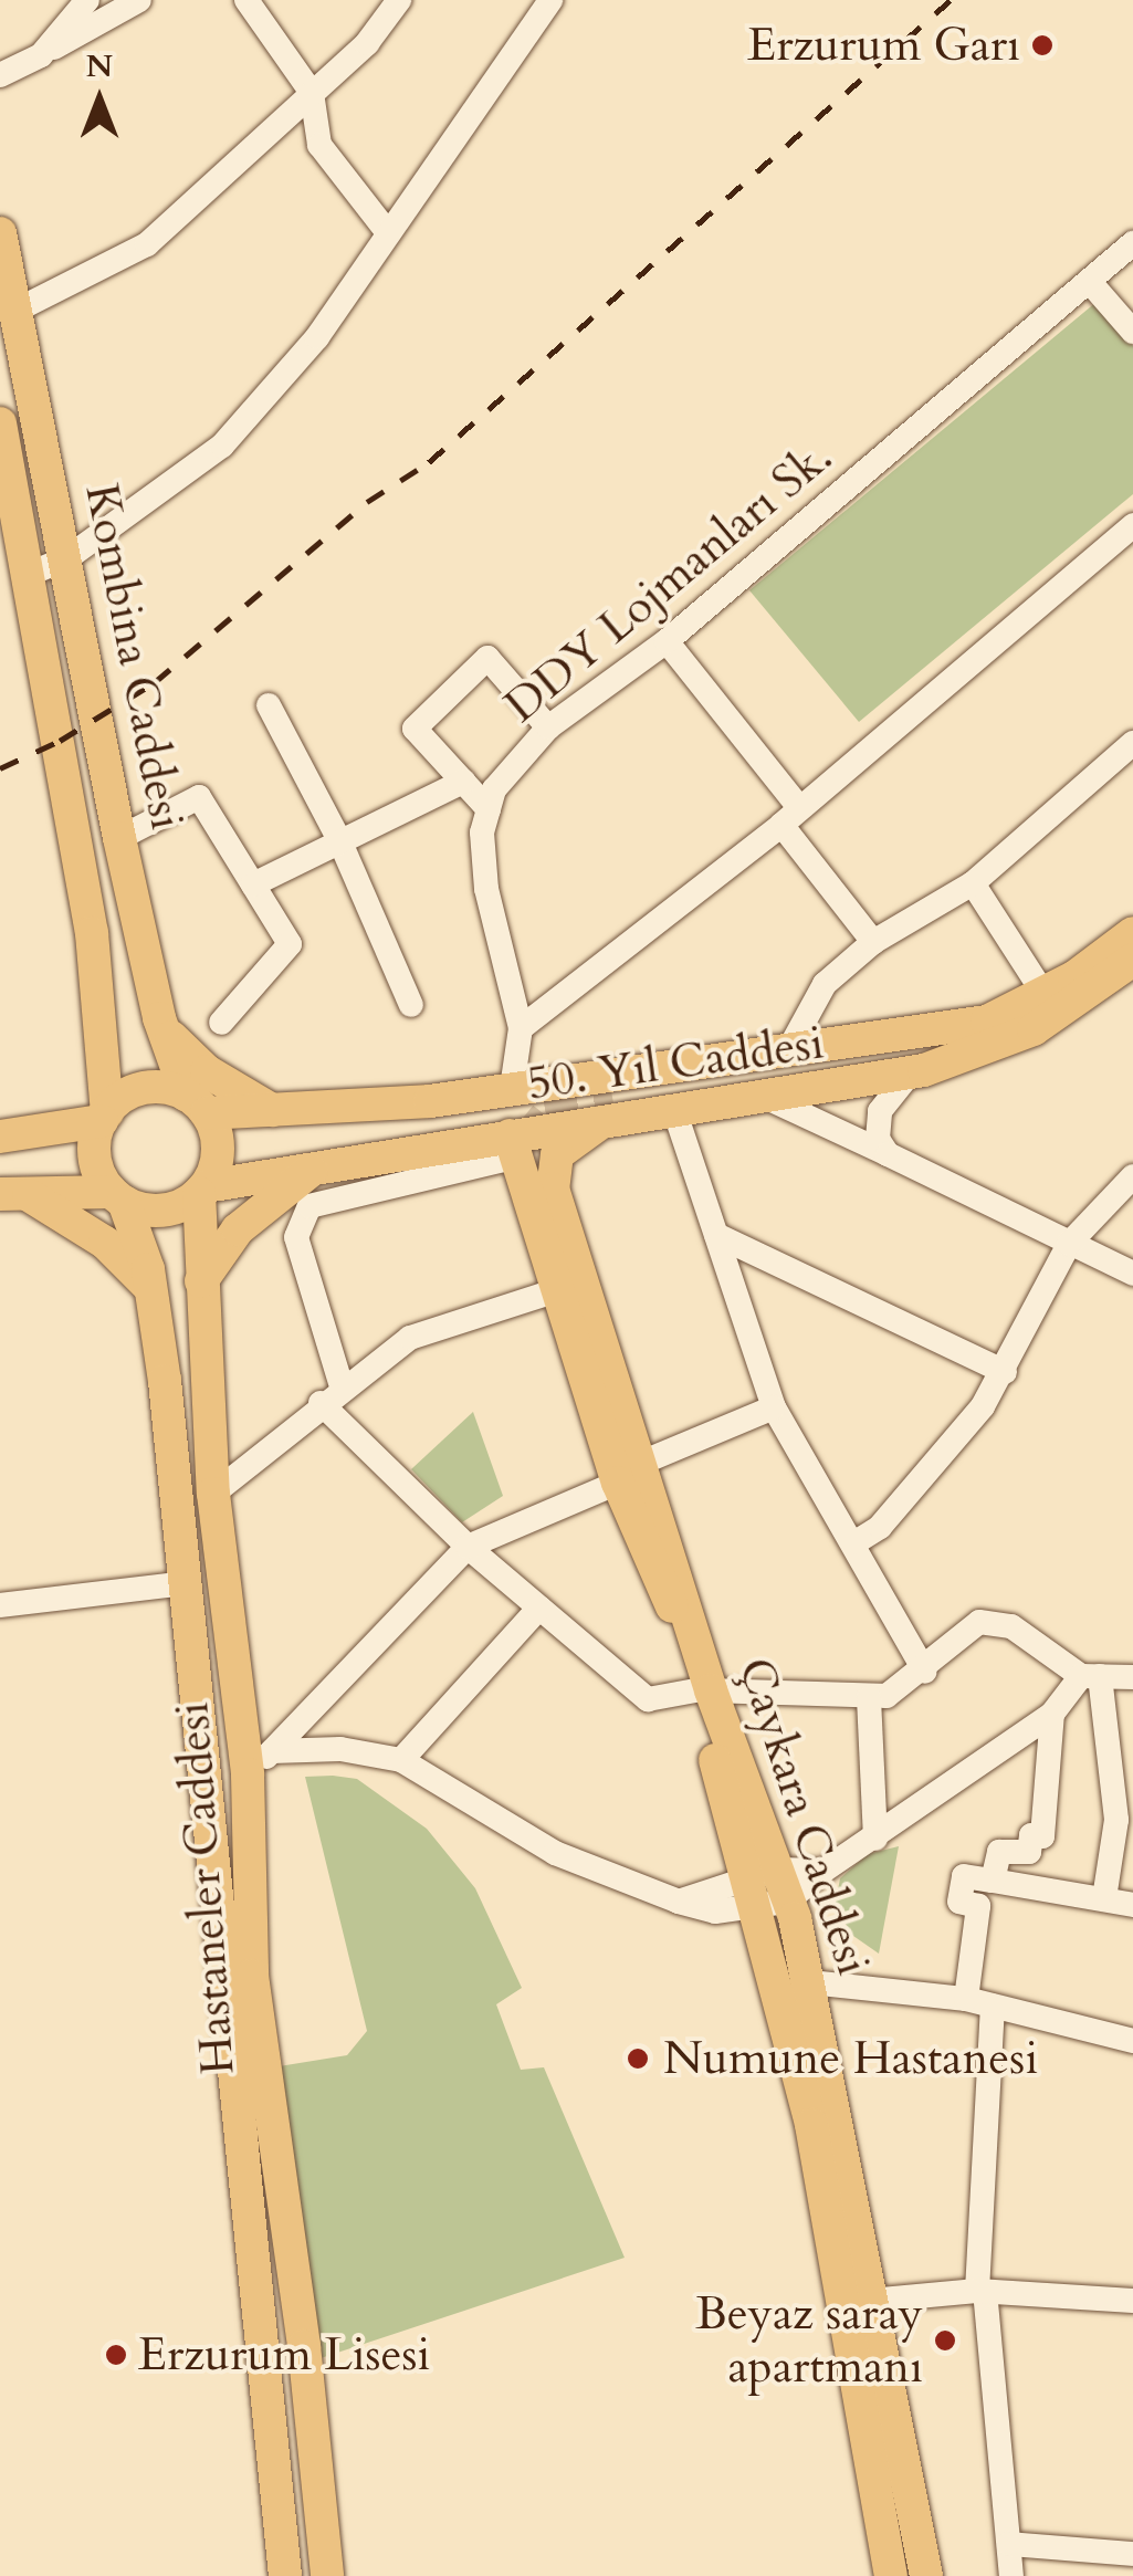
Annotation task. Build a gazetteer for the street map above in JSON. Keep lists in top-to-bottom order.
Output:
{
  "streets": {
    "main road": [
      "Kombina Caddesi",
      "50. Yıl Caddesi",
      "Çaykara Caddesi",
      "Hastaneler Caddesi"
    ],
    "street": ["DDY Lojmanları Sk."]
  },
  "crossings": [
    ["DDY Lojmanları Sk.", "50. Yıl Caddesi"],
    ["Kombina Caddesi", "50. Yıl Caddesi"],
    ["Kombina Caddesi", "Hastaneler Caddesi"],
    ["50. Yıl Caddesi", "Çaykara Caddesi"],
    ["50. Yıl Caddesi", "Hastaneler Caddesi"]
  ],
  "places": [
    "Erzurum Garı",
    "Numune Hastanesi",
    "Beyaz saray apartmanı",
    "Erzurum Lisesi"
  ],
  "north": "top"
}
